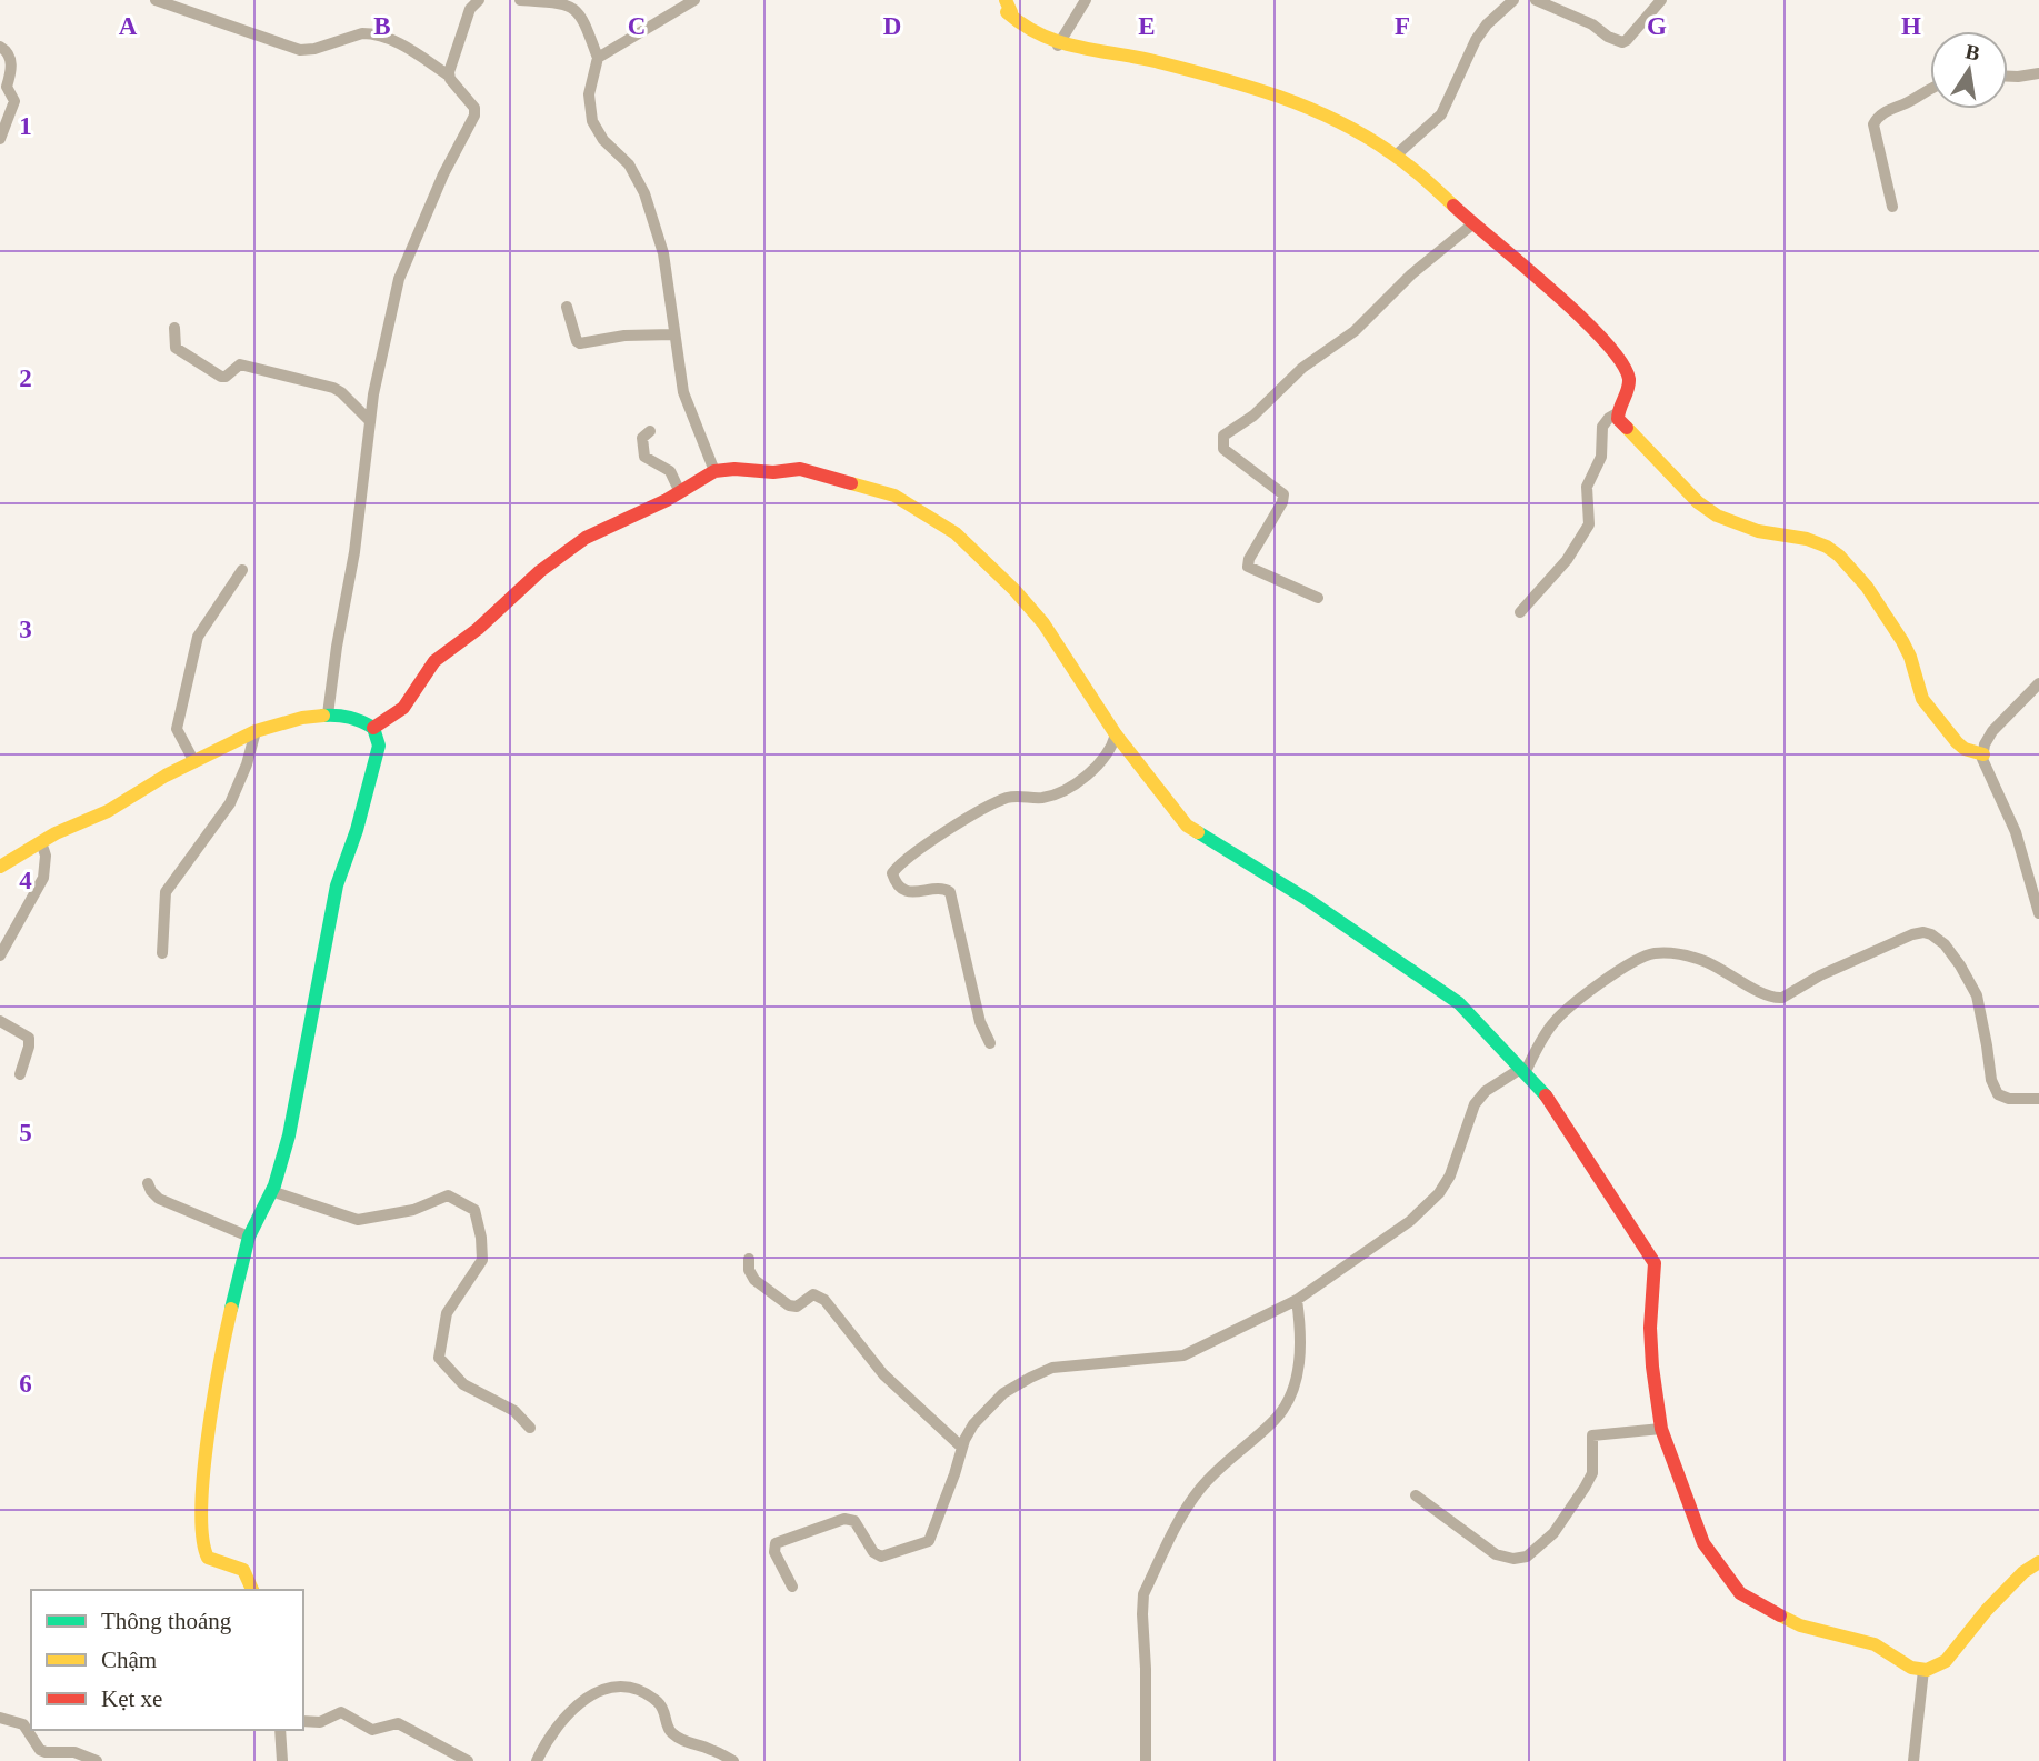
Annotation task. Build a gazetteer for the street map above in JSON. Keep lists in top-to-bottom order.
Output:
{
  "legend": ["Thông thoáng", "Chậm", "Kẹt xe"],
  "north": "top",
  "grid": {
    "columns": [
      "A",
      "B",
      "C",
      "D",
      "E",
      "F",
      "G",
      "H"
    ],
    "rows": [
      "1",
      "2",
      "3",
      "4",
      "5",
      "6"
    ]
  }
}
